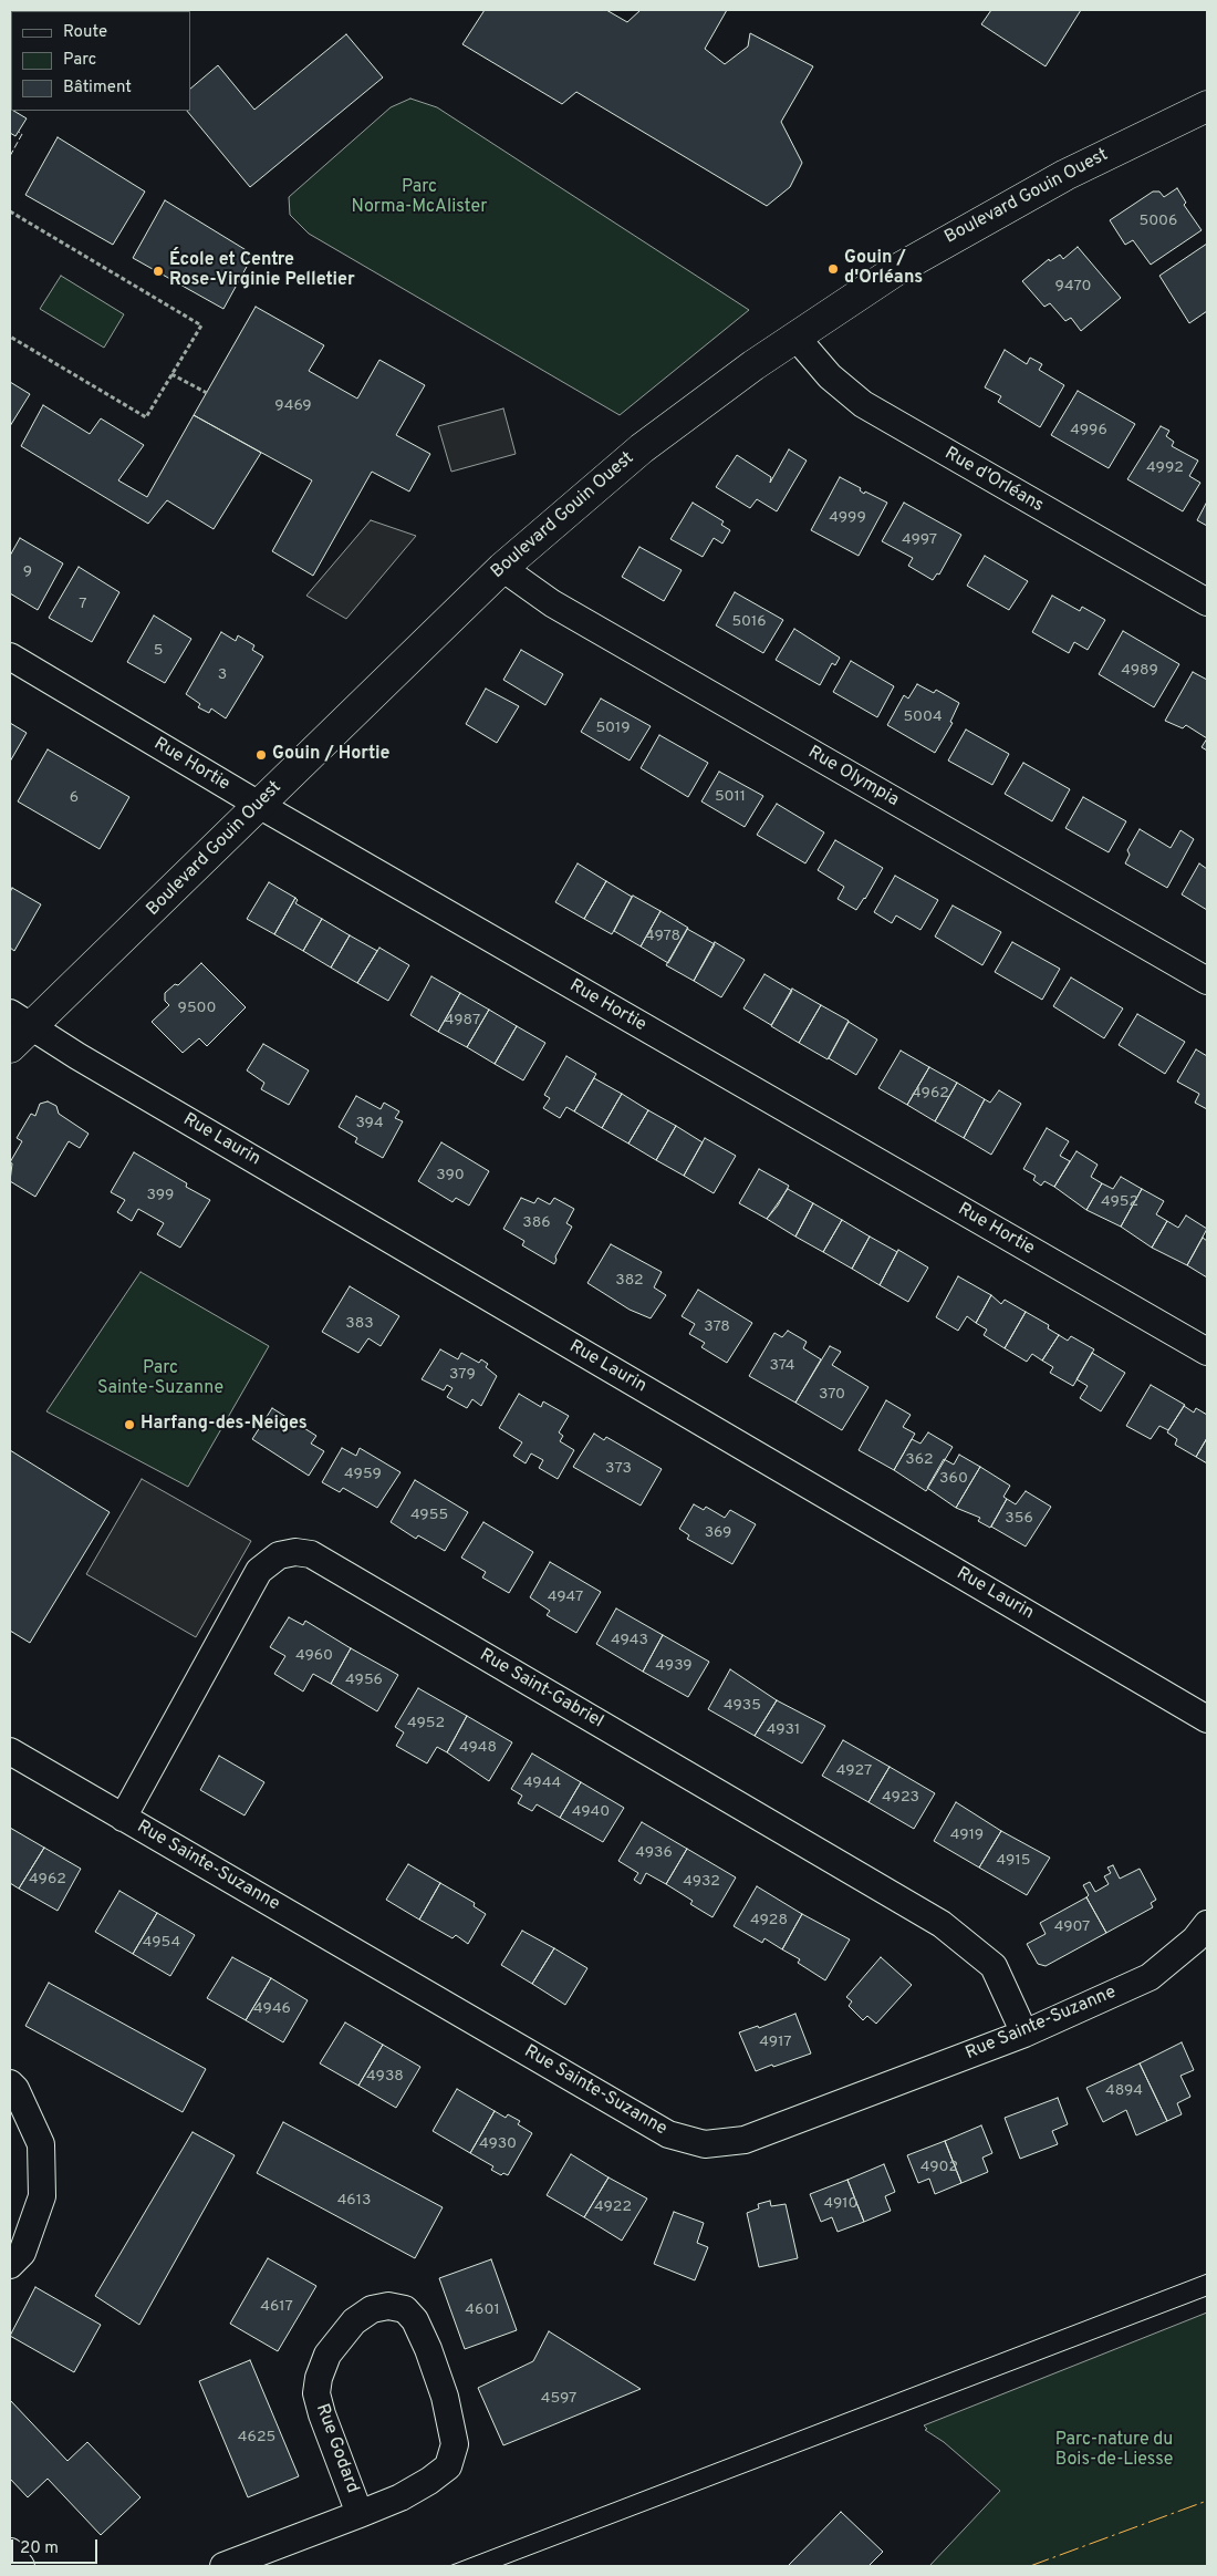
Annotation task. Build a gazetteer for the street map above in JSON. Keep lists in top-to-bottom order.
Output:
{
  "streets": {
    "main road": ["Boulevard Gouin Ouest"],
    "street": [
      "Rue d'Orléans",
      "Rue Hortie",
      "Rue Olympia",
      "Rue Laurin",
      "Rue Saint-Gabriel",
      "Rue Sainte-Suzanne",
      "Rue Godard"
    ]
  },
  "crossings": [
    ["Boulevard Gouin Ouest", "Rue d'Orléans"],
    ["Boulevard Gouin Ouest", "Rue Hortie"],
    ["Boulevard Gouin Ouest", "Rue Olympia"],
    ["Boulevard Gouin Ouest", "Rue Laurin"],
    ["Rue Saint-Gabriel", "Rue Sainte-Suzanne"]
  ],
  "parks": ["Parc Norma-McAlister", "Parc Sainte-Suzanne", "Parc-nature du Bois-de-Liesse"],
  "places": [
    "Gouin / d'Orléans",
    "École et Centre Rose-Virginie Pelletier",
    "Gouin / Hortie",
    "Harfang-des-Neiges"
  ],
  "house_numbers": [
    "5006",
    "9470",
    "9469",
    "4996",
    "4992",
    "4999",
    "4997",
    "9",
    "7",
    "5016",
    "5",
    "4989",
    "3",
    "5004",
    "5019",
    "5011",
    "6",
    "4978",
    "9500",
    "4987",
    "4962",
    "394",
    "390",
    "399",
    "4952",
    "386",
    "382",
    "383",
    "378",
    "374",
    "379",
    "370",
    "362",
    "373",
    "4959",
    "360",
    "4955",
    "356",
    "369",
    "4947",
    "4943",
    "4960",
    "4939",
    "4956",
    "4935",
    "4952",
    "4931",
    "4948",
    "4927",
    "4944",
    "4923",
    "4940",
    "4919",
    "4936",
    "4915",
    "4962",
    "4932",
    "4928",
    "4907",
    "4954",
    "4946",
    "4917",
    "4938",
    "4894",
    "4930",
    "4902",
    "4613",
    "4910",
    "4922",
    "4617",
    "4601",
    "4597",
    "4625"
  ],
  "legend": ["Route", "Parc", "Bâtiment"],
  "scale_bar": "20 m"
}
